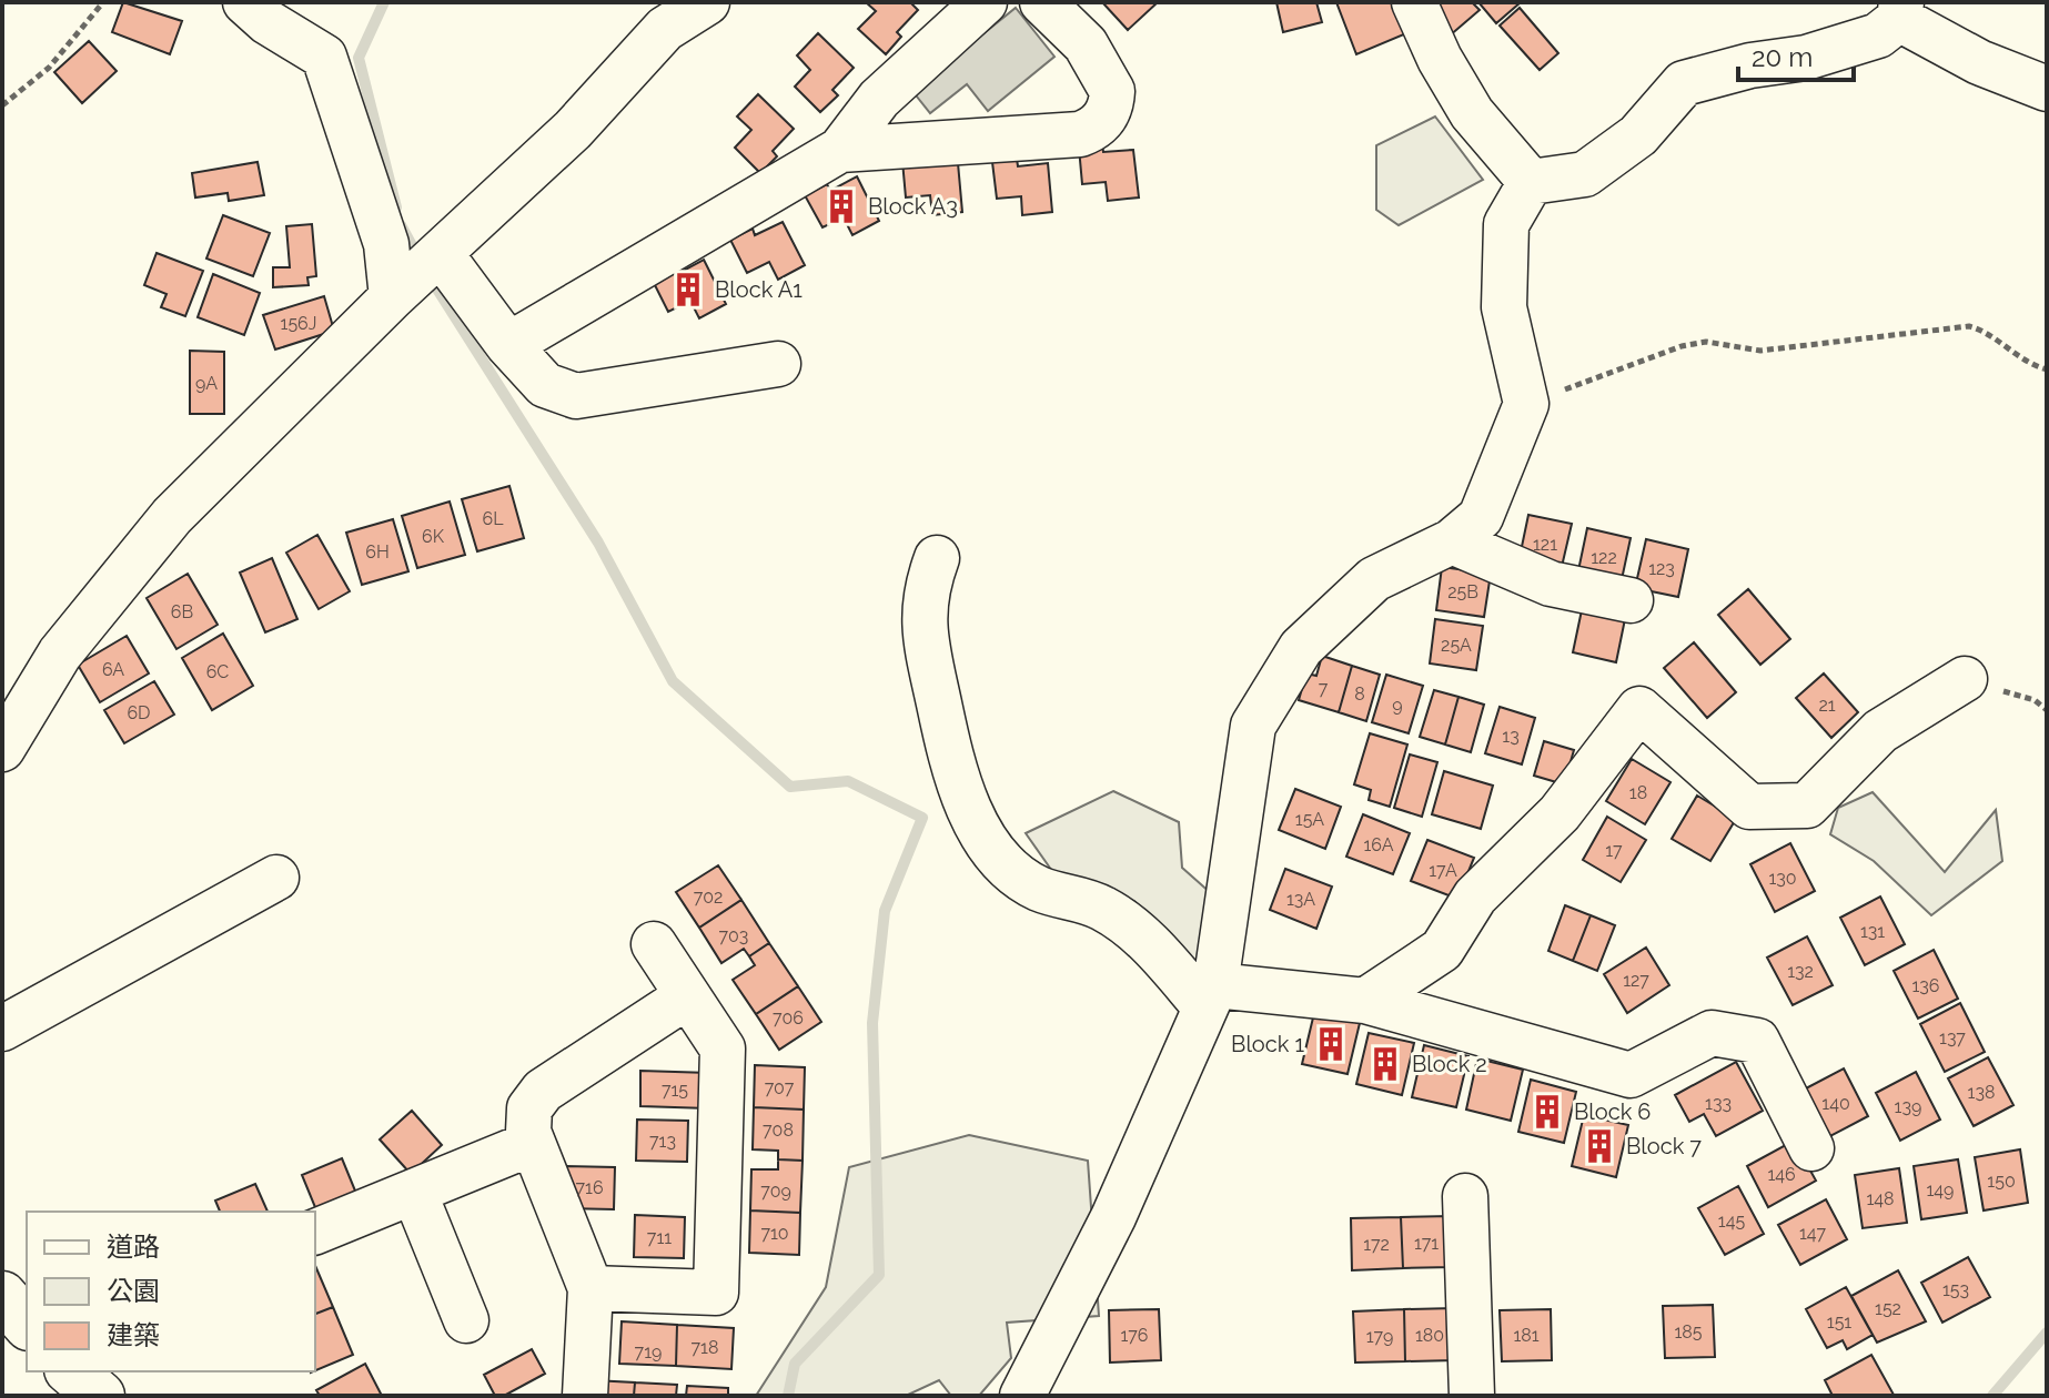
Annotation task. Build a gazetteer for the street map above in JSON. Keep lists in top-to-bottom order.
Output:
{
  "places": {
    "building": [
      "Block A3",
      "Block A1",
      "Block 1",
      "Block 2",
      "Block 6",
      "Block 7"
    ]
  },
  "house_numbers": [
    "156J",
    "9A",
    "6L",
    "6K",
    "121",
    "6H",
    "122",
    "123",
    "25B",
    "6B",
    "25A",
    "6A",
    "6C",
    "7",
    "8",
    "9",
    "21",
    "6D",
    "13",
    "18",
    "15A",
    "16A",
    "17",
    "17A",
    "130",
    "702",
    "13A",
    "131",
    "703",
    "132",
    "127",
    "136",
    "706",
    "137",
    "707",
    "715",
    "138",
    "133",
    "140",
    "139",
    "708",
    "713",
    "146",
    "150",
    "716",
    "149",
    "709",
    "148",
    "145",
    "710",
    "147",
    "711",
    "171",
    "172",
    "153",
    "152",
    "151",
    "185",
    "176",
    "180",
    "181",
    "179",
    "718",
    "719"
  ],
  "legend": ["道路", "公園", "建築"],
  "scale_bar": "20 m"
}
